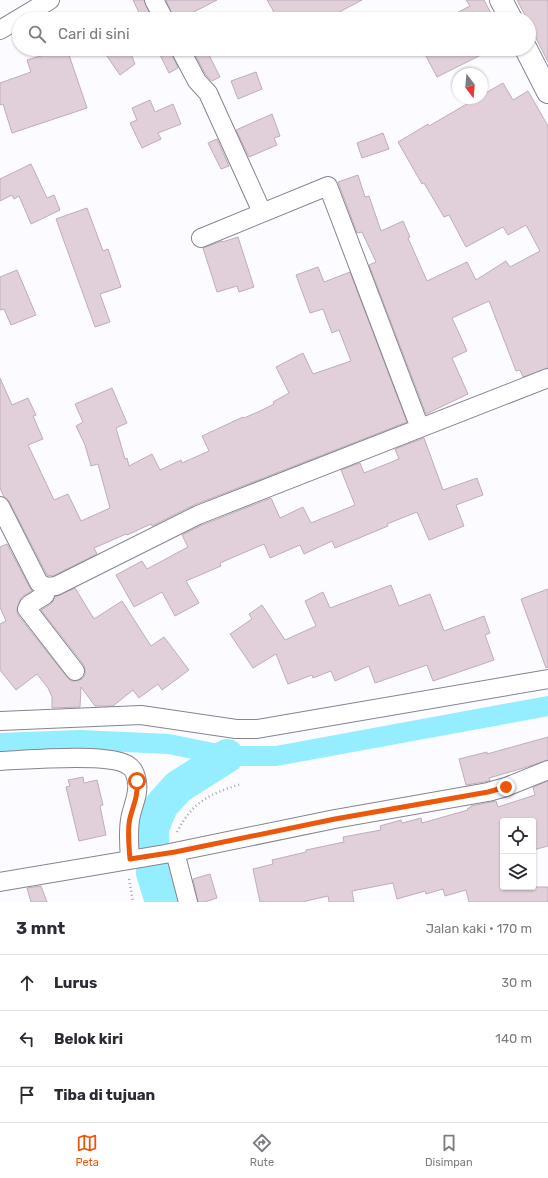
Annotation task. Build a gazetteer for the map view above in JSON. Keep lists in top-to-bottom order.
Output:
{
  "north": "bottom",
  "page": {
    "search": "Cari di sini",
    "heading": ["3 mnt", "Jalan kaki · 170 m"],
    "list": [
      ["Lurus", "30 m"],
      ["Belok kiri", "140 m"],
      "Tiba di tujuan"
    ],
    "nav": ["Peta", "Rute", "Disimpan"]
  }
}
